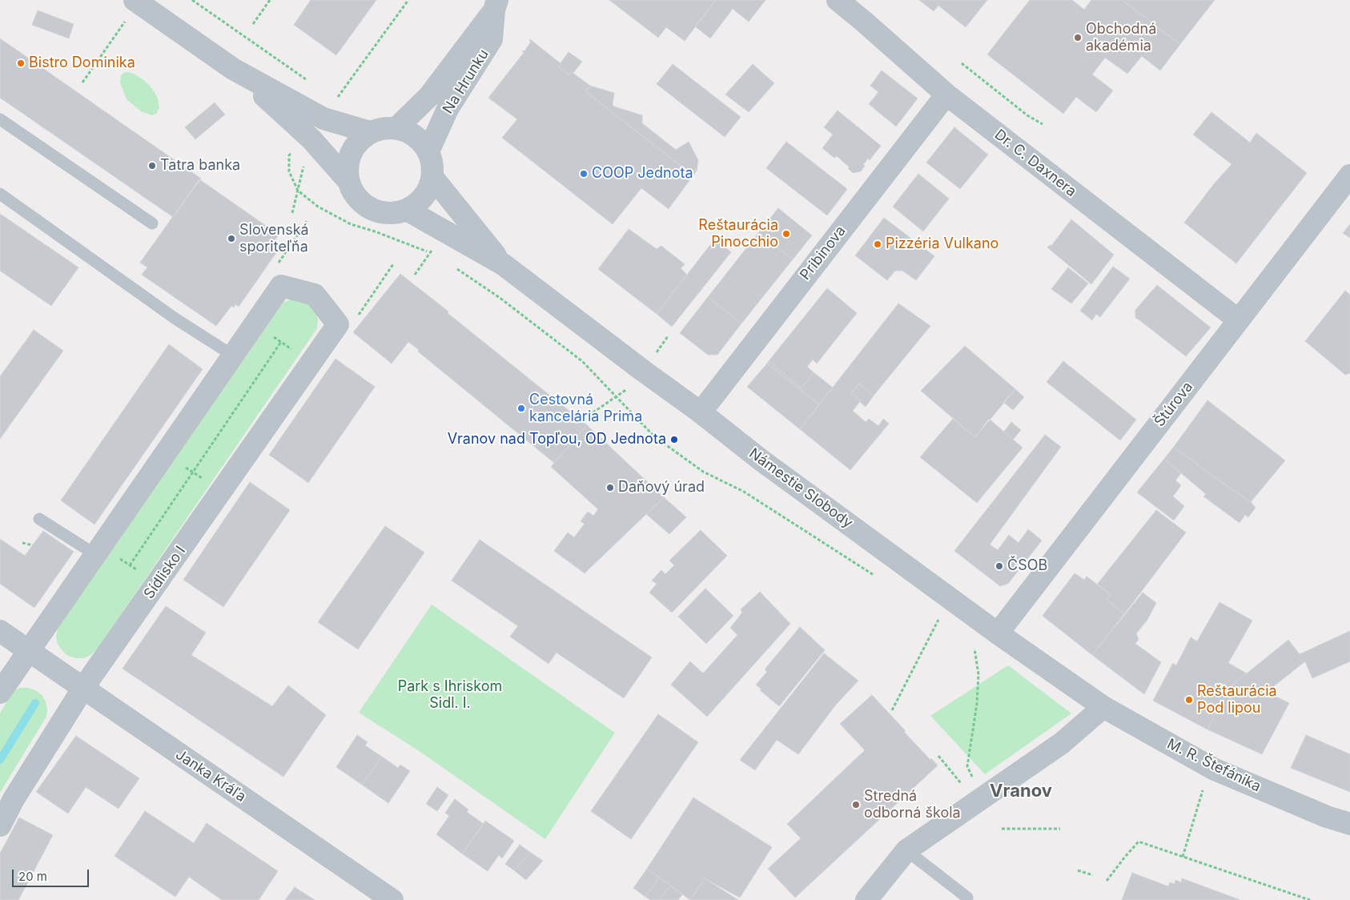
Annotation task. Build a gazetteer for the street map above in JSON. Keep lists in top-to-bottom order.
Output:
{
  "streets": {
    "street": [
      "Na Hrunku",
      "Dr. C. Daxnera",
      "Pribinova",
      "Štúrova",
      "Námestie Slobody",
      "Sídlisko I",
      "M. R. Štefánika",
      "Janka Kráľa"
    ]
  },
  "crossings": [
    ["Na Hrunku", "Námestie Slobody"],
    ["Dr. C. Daxnera", "Pribinova"],
    ["Dr. C. Daxnera", "Štúrova"],
    ["Pribinova", "Námestie Slobody"],
    ["Štúrova", "Námestie Slobody"],
    ["Námestie Slobody", "M. R. Štefánika"],
    ["Sídlisko I", "Janka Kráľa"]
  ],
  "districts": ["Vranov"],
  "parks": ["Park s Ihriskom Sidl. I."],
  "places": [
    "Obchodná akadémia",
    "Bistro Dominika",
    "Tatra banka",
    "COOP Jednota",
    "Reštaurácia Pinocchio",
    "Slovenská sporiteľňa",
    "Pizzéria Vulkano",
    "Cestovná kancelária Prima",
    "Vranov nad Topľou, OD Jednota",
    "Daňový úrad",
    "ČSOB",
    "Reštaurácia Pod lipou",
    "Stredná odborná škola"
  ],
  "scale_bar": "20 m"
}
